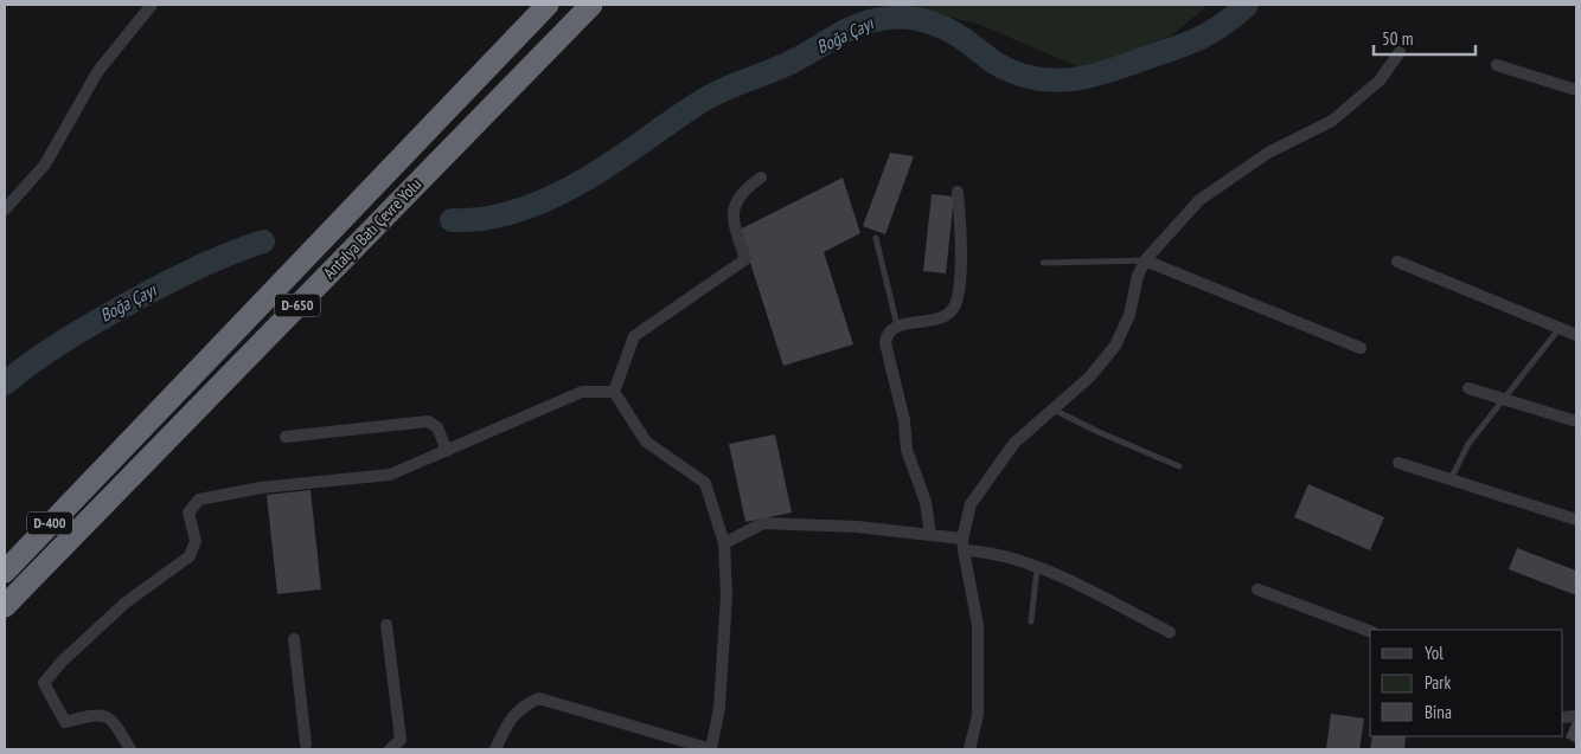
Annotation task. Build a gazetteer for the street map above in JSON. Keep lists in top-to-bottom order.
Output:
{
  "streets": {
    "highway": ["Antalya Batı Çevre Yolu", "D-650", "D-400"]
  },
  "water": ["Boğa Çayı"],
  "legend": ["Yol", "Park", "Bina"],
  "scale_bar": "50 m"
}
